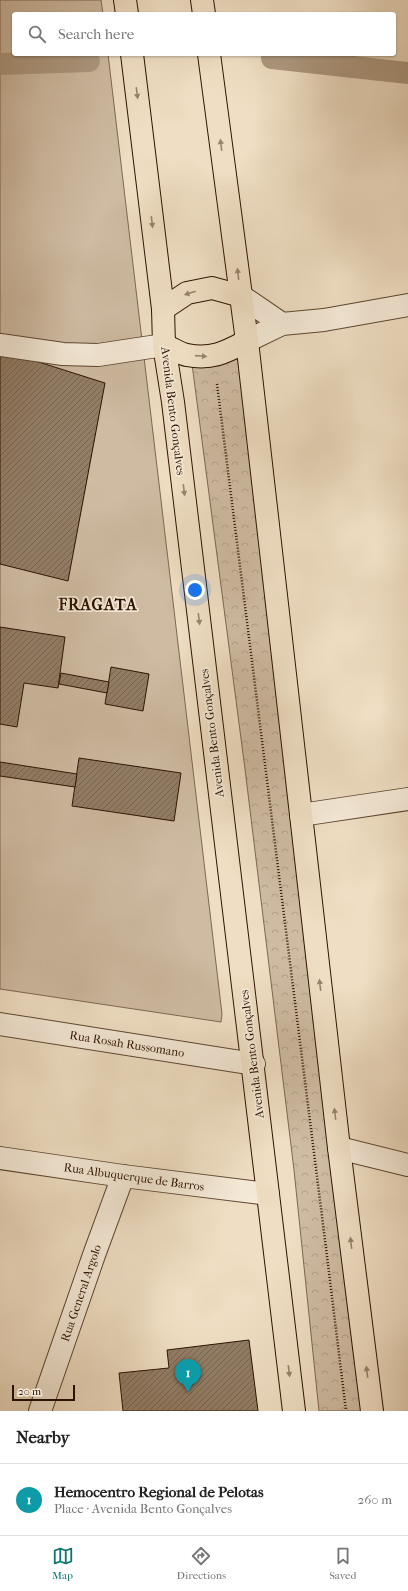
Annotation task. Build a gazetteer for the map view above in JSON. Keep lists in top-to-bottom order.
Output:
{
  "streets": {
    "main road": ["Avenida Bento Gonçalves"],
    "street": ["Rua Rosah Russomano", "Rua Albuquerque de Barros", "Rua General Argolo"]
  },
  "crossings": [
    ["Avenida Bento Gonçalves", "Rua Rosah Russomano"],
    ["Avenida Bento Gonçalves", "Rua Albuquerque de Barros"],
    ["Rua Albuquerque de Barros", "Rua General Argolo"]
  ],
  "districts": ["FRAGATA"],
  "scale_bar": "20 m",
  "page": {
    "search": "Search here",
    "pins": "1",
    "scale": "20 m",
    "heading": "Nearby",
    "list": [
      {
        "mark": "1",
        "name": "Hemocentro Regional de Pelotas",
        "note": "Place · Avenida Bento Gonçalves",
        "value": "260 m"
      }
    ],
    "nav": ["Map", "Directions", "Saved"]
  }
}
